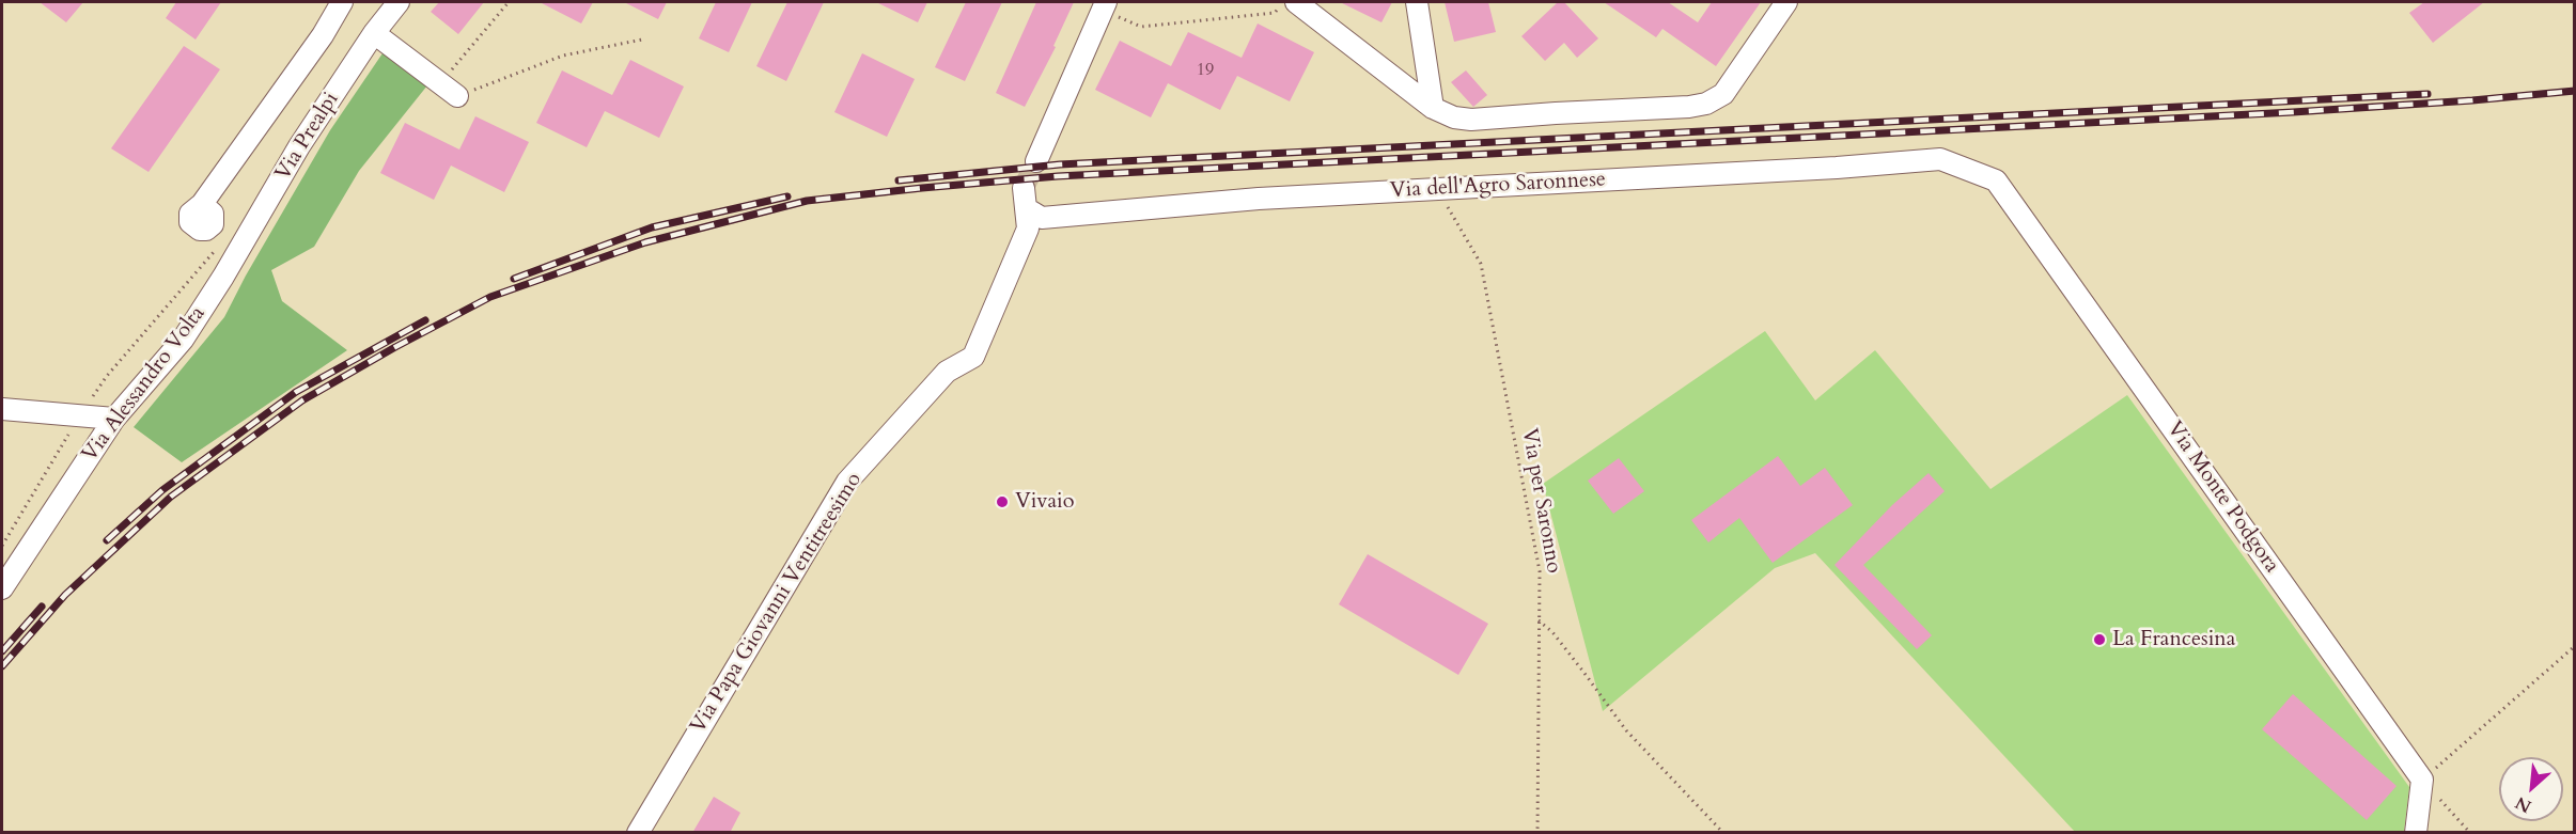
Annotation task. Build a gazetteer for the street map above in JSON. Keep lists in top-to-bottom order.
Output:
{
  "streets": {
    "street": [
      "Via Prealpi",
      "Via dell'Agro Saronnese",
      "Via Alessandro Volta",
      "Via Monte Podgora",
      "Via Papa Giovanni Ventitreesimo"
    ],
    "path": ["Via per Saronno"]
  },
  "crossings": [
    ["Via Prealpi", "Via Alessandro Volta"],
    ["Via dell'Agro Saronnese", "Via Monte Podgora"],
    ["Via dell'Agro Saronnese", "Via per Saronno"],
    ["Via dell'Agro Saronnese", "Via Papa Giovanni Ventitreesimo"]
  ],
  "places": ["Vivaio", "La Francesina"],
  "house_numbers": ["19"],
  "north": "bottom left"
}
